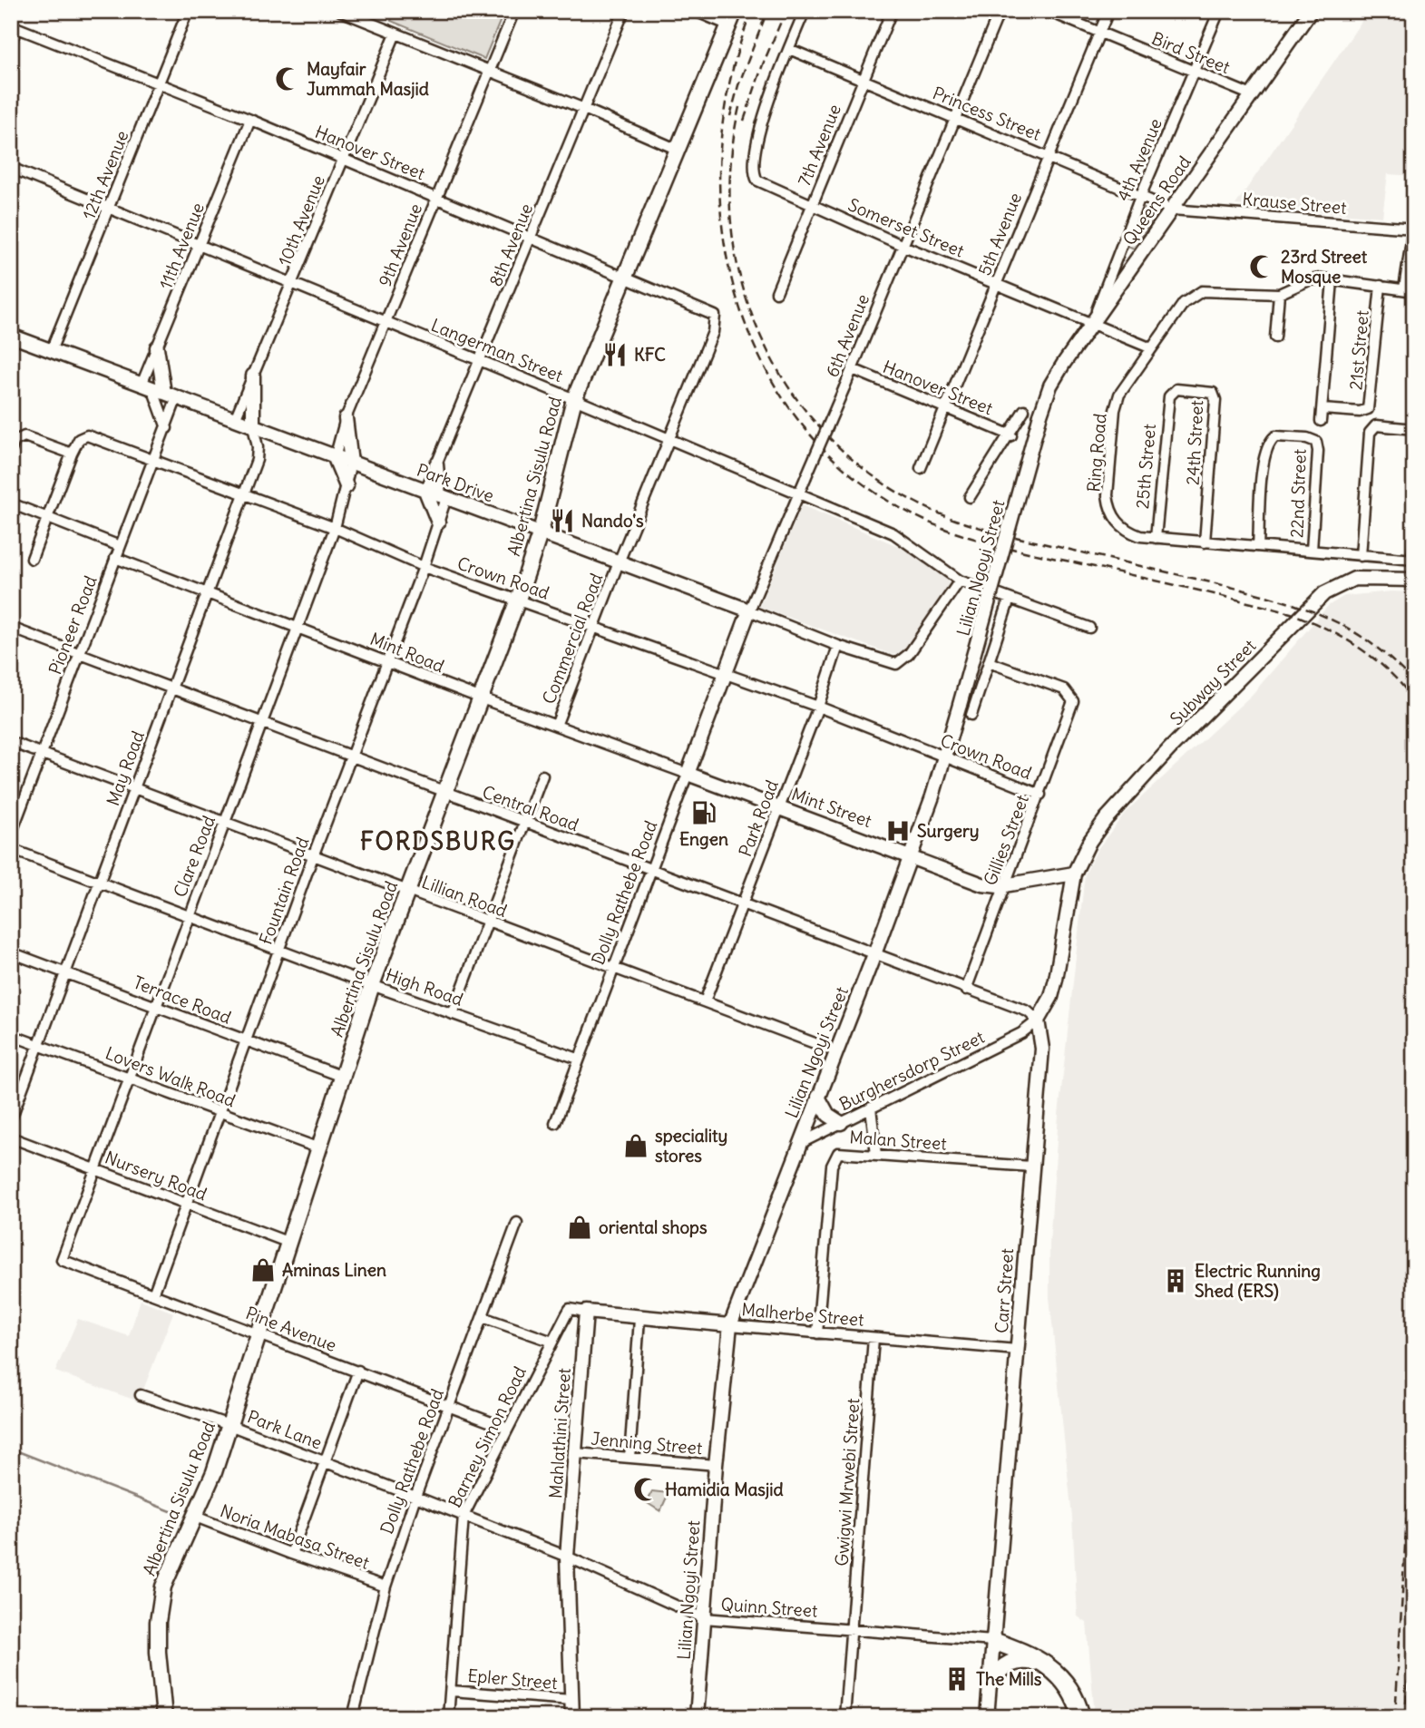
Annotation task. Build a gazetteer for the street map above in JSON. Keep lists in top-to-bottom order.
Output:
{
  "streets": {
    "main road": ["Albertina Sisulu Road"],
    "street": [
      "Bird Street",
      "Princess Street",
      "7th Avenue",
      "Hanover Street",
      "4th Avenue",
      "12th Avenue",
      "Queens Road",
      "Krause Street",
      "10th Avenue",
      "Somerset Street",
      "5th Avenue",
      "9th Avenue",
      "8th Avenue",
      "11th Avenue",
      "6th Avenue",
      "Langerman Street",
      "21st Street",
      "24th Street",
      "Ring Road",
      "25th Street",
      "Park Drive",
      "22nd Street",
      "Lilian Ngoyi Street",
      "Crown Road",
      "Pioneer Road",
      "Commercial Road",
      "Mint Road",
      "Subway Street",
      "May Road",
      "Mint Street",
      "Central Road",
      "Park Road",
      "Gillies Street",
      "Clare Road",
      "Fountain Road",
      "Dolly Rathebe Road",
      "Lillian Road",
      "High Road",
      "Terrace Road",
      "Burghersdorp Street",
      "Lovers Walk Road",
      "Malan Street",
      "Nursery Road",
      "Carr Street",
      "Malherbe Street",
      "Pine Avenue",
      "Park Lane",
      "Mahlathini Street",
      "Barney Simon Road",
      "Jenning Street",
      "Gwigwi Mrwebi Street",
      "Noria Mabasa Street",
      "Quinn Street",
      "Epler Street"
    ]
  },
  "crossings": [
    ["Bird Street", "4th Avenue"],
    ["Bird Street", "Queens Road"],
    ["Bird Street", "5th Avenue"],
    ["Princess Street", "7th Avenue"],
    ["Princess Street", "4th Avenue"],
    ["Princess Street", "Queens Road"],
    ["Princess Street", "Krause Street"],
    ["Princess Street", "Somerset Street"],
    ["Princess Street", "5th Avenue"],
    ["Princess Street", "6th Avenue"],
    ["7th Avenue", "Somerset Street"],
    ["Hanover Street", "12th Avenue"],
    ["Hanover Street", "10th Avenue"],
    ["Hanover Street", "5th Avenue"],
    ["Hanover Street", "9th Avenue"],
    ["Hanover Street", "8th Avenue"],
    ["Hanover Street", "11th Avenue"],
    ["Hanover Street", "6th Avenue"],
    ["Hanover Street", "Langerman Street"],
    ["Hanover Street", "Albertina Sisulu Road"],
    ["4th Avenue", "Queens Road"],
    ["4th Avenue", "Somerset Street"],
    ["12th Avenue", "Langerman Street"],
    ["12th Avenue", "Park Drive"],
    ["Queens Road", "Krause Street"],
    ["Queens Road", "Somerset Street"],
    ["Queens Road", "Lilian Ngoyi Street"],
    ["10th Avenue", "Langerman Street"],
    ["10th Avenue", "Park Drive"],
    ["Somerset Street", "5th Avenue"],
    ["Somerset Street", "6th Avenue"],
    ["Somerset Street", "Ring Road"],
    ["9th Avenue", "Langerman Street"],
    ["9th Avenue", "Park Drive"],
    ["8th Avenue", "Langerman Street"],
    ["8th Avenue", "Park Drive"],
    ["11th Avenue", "Langerman Street"],
    ["11th Avenue", "Park Drive"],
    ["11th Avenue", "Pioneer Road"],
    ["6th Avenue", "Langerman Street"],
    ["6th Avenue", "Park Drive"],
    ["6th Avenue", "Crown Road"],
    ["6th Avenue", "Dolly Rathebe Road"],
    ["Langerman Street", "Albertina Sisulu Road"],
    ["Langerman Street", "Park Drive"],
    ["21st Street", "Ring Road"],
    ["24th Street", "Ring Road"],
    ["24th Street", "25th Street"],
    ["Ring Road", "25th Street"],
    ["Ring Road", "22nd Street"],
    ["Albertina Sisulu Road", "Park Drive"],
    ["Albertina Sisulu Road", "Crown Road"],
    ["Albertina Sisulu Road", "Mint Road"],
    ["Albertina Sisulu Road", "Central Road"],
    ["Albertina Sisulu Road", "Lillian Road"],
    ["Albertina Sisulu Road", "High Road"],
    ["Albertina Sisulu Road", "Terrace Road"],
    ["Albertina Sisulu Road", "Lovers Walk Road"],
    ["Albertina Sisulu Road", "Nursery Road"],
    ["Albertina Sisulu Road", "Pine Avenue"],
    ["Albertina Sisulu Road", "Park Lane"],
    ["Albertina Sisulu Road", "Noria Mabasa Street"],
    ["Park Drive", "Pioneer Road"],
    ["Park Drive", "Commercial Road"],
    ["Park Drive", "May Road"],
    ["Park Drive", "Park Road"],
    ["Park Drive", "Clare Road"],
    ["Park Drive", "Fountain Road"],
    ["Lilian Ngoyi Street", "Crown Road"],
    ["Lilian Ngoyi Street", "Mint Street"],
    ["Lilian Ngoyi Street", "Central Road"],
    ["Lilian Ngoyi Street", "Lillian Road"],
    ["Lilian Ngoyi Street", "Burghersdorp Street"],
    ["Lilian Ngoyi Street", "Malherbe Street"],
    ["Lilian Ngoyi Street", "Jenning Street"],
    ["Lilian Ngoyi Street", "Quinn Street"],
    ["Crown Road", "Pioneer Road"],
    ["Crown Road", "Commercial Road"],
    ["Crown Road", "May Road"],
    ["Crown Road", "Park Road"],
    ["Crown Road", "Gillies Street"],
    ["Crown Road", "Clare Road"],
    ["Crown Road", "Fountain Road"],
    ["Crown Road", "Dolly Rathebe Road"],
    ["Pioneer Road", "Mint Road"],
    ["Pioneer Road", "Central Road"],
    ["Pioneer Road", "Lillian Road"],
    ["Commercial Road", "Mint Road"],
    ["Mint Road", "May Road"],
    ["Mint Road", "Mint Street"],
    ["Mint Road", "Clare Road"],
    ["Mint Road", "Fountain Road"],
    ["Mint Road", "Dolly Rathebe Road"],
    ["Subway Street", "Mint Street"],
    ["May Road", "Central Road"],
    ["May Road", "Lillian Road"],
    ["May Road", "High Road"],
    ["May Road", "Terrace Road"],
    ["May Road", "Lovers Walk Road"],
    ["Mint Street", "Park Road"],
    ["Mint Street", "Gillies Street"],
    ["Mint Street", "Dolly Rathebe Road"],
    ["Central Road", "Park Road"],
    ["Central Road", "Gillies Street"],
    ["Central Road", "Clare Road"],
    ["Central Road", "Fountain Road"],
    ["Central Road", "Dolly Rathebe Road"],
    ["Central Road", "Burghersdorp Street"],
    ["Central Road", "Carr Street"],
    ["Park Road", "Lillian Road"],
    ["Clare Road", "Lillian Road"],
    ["Clare Road", "High Road"],
    ["Clare Road", "Terrace Road"],
    ["Clare Road", "Lovers Walk Road"],
    ["Clare Road", "Nursery Road"],
    ["Clare Road", "Pine Avenue"],
    ["Fountain Road", "Lillian Road"],
    ["Fountain Road", "High Road"],
    ["Fountain Road", "Terrace Road"],
    ["Fountain Road", "Lovers Walk Road"],
    ["Fountain Road", "Nursery Road"],
    ["Fountain Road", "Pine Avenue"],
    ["Dolly Rathebe Road", "Lillian Road"],
    ["Dolly Rathebe Road", "High Road"],
    ["Dolly Rathebe Road", "Pine Avenue"],
    ["Dolly Rathebe Road", "Park Lane"],
    ["Dolly Rathebe Road", "Noria Mabasa Street"],
    ["Dolly Rathebe Road", "Quinn Street"],
    ["Burghersdorp Street", "Carr Street"],
    ["Malan Street", "Carr Street"],
    ["Malan Street", "Malherbe Street"],
    ["Carr Street", "Malherbe Street"],
    ["Carr Street", "Quinn Street"],
    ["Malherbe Street", "Mahlathini Street"],
    ["Malherbe Street", "Barney Simon Road"],
    ["Malherbe Street", "Gwigwi Mrwebi Street"],
    ["Pine Avenue", "Barney Simon Road"],
    ["Park Lane", "Quinn Street"],
    ["Mahlathini Street", "Barney Simon Road"],
    ["Mahlathini Street", "Jenning Street"],
    ["Mahlathini Street", "Quinn Street"],
    ["Mahlathini Street", "Epler Street"],
    ["Barney Simon Road", "Quinn Street"],
    ["Barney Simon Road", "Epler Street"],
    ["Gwigwi Mrwebi Street", "Quinn Street"]
  ],
  "districts": ["FORDSBURG"],
  "places": {
    "mosque": ["Mayfair Jummah Masjid", "23rd Street Mosque", "Hamidia Masjid"],
    "restaurant": ["KFC", "Nando's"],
    "fuel station": ["Engen"],
    "hospital": ["Surgery"],
    "shop": ["speciality stores", "oriental shops", "Aminas Linen"],
    "building": ["Electric Running Shed (ERS)", "The Mills"]
  }
}
